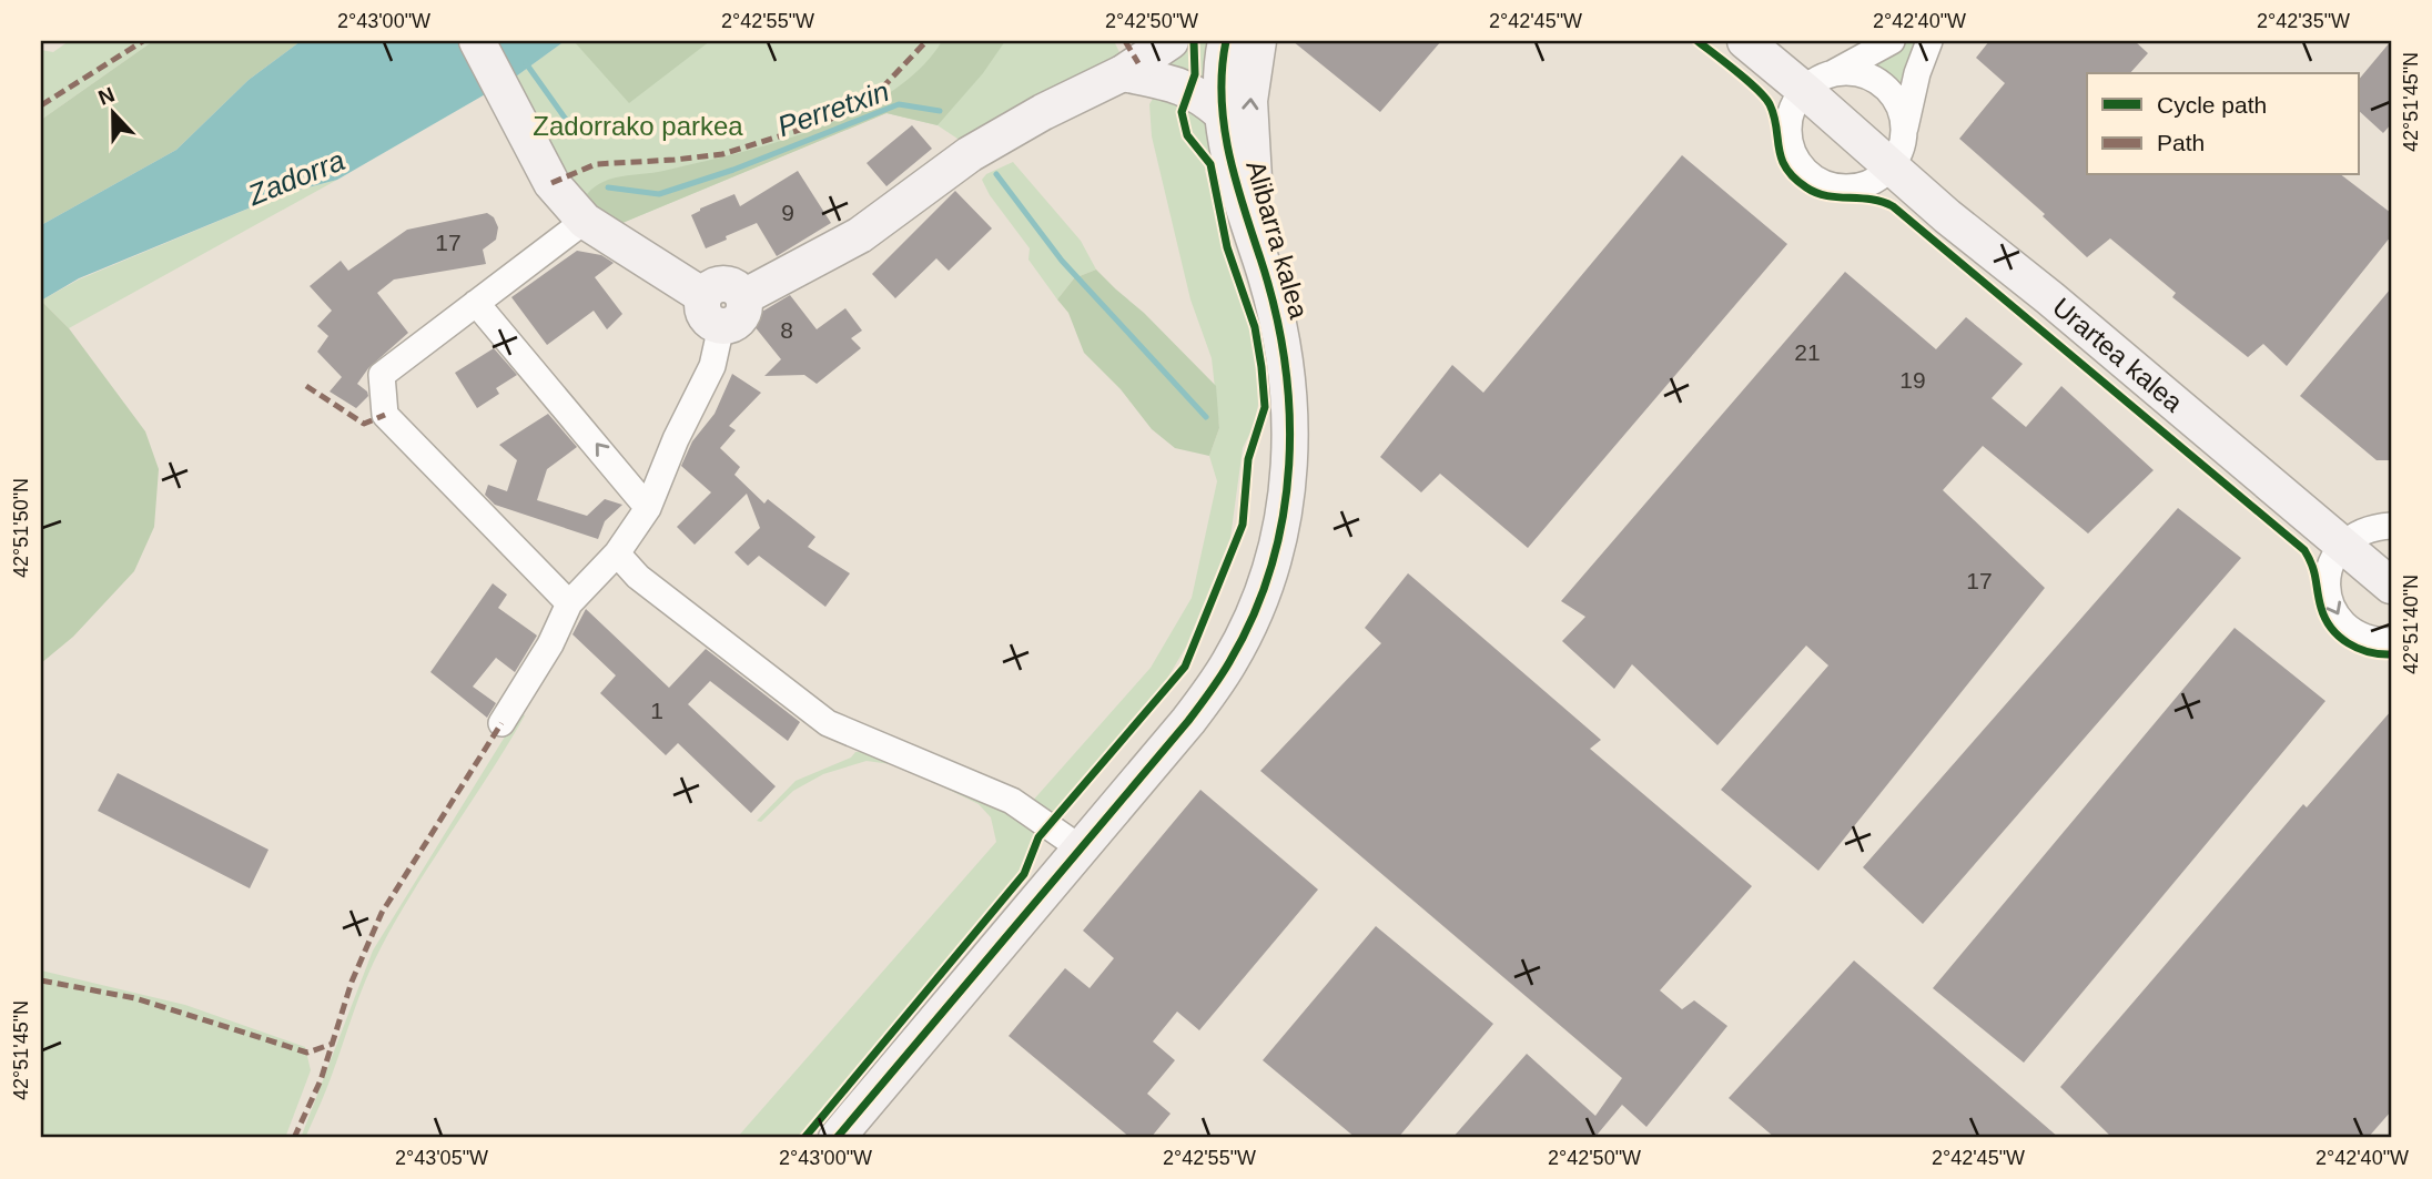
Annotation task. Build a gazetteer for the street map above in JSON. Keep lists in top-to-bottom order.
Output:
{
  "streets": {
    "street": ["Alibarra kalea", "Urartea kalea"]
  },
  "water": ["Perretxin", "Zadorra"],
  "parks": ["Zadorrako parkea"],
  "house_numbers": [
    "9",
    "17",
    "8",
    "21",
    "19",
    "17",
    "1"
  ],
  "legend": ["Cycle path", "Path"],
  "north": "top",
  "coordinates": [
    "2°43'00\"W",
    "2°42'55\"W",
    "2°42'50\"W",
    "2°42'45\"W",
    "2°42'40\"W",
    "2°42'35\"W",
    "42°51'45\"N",
    "42°51'50\"N",
    "42°51'40\"N",
    "2°43'05\"W"
  ]
}
